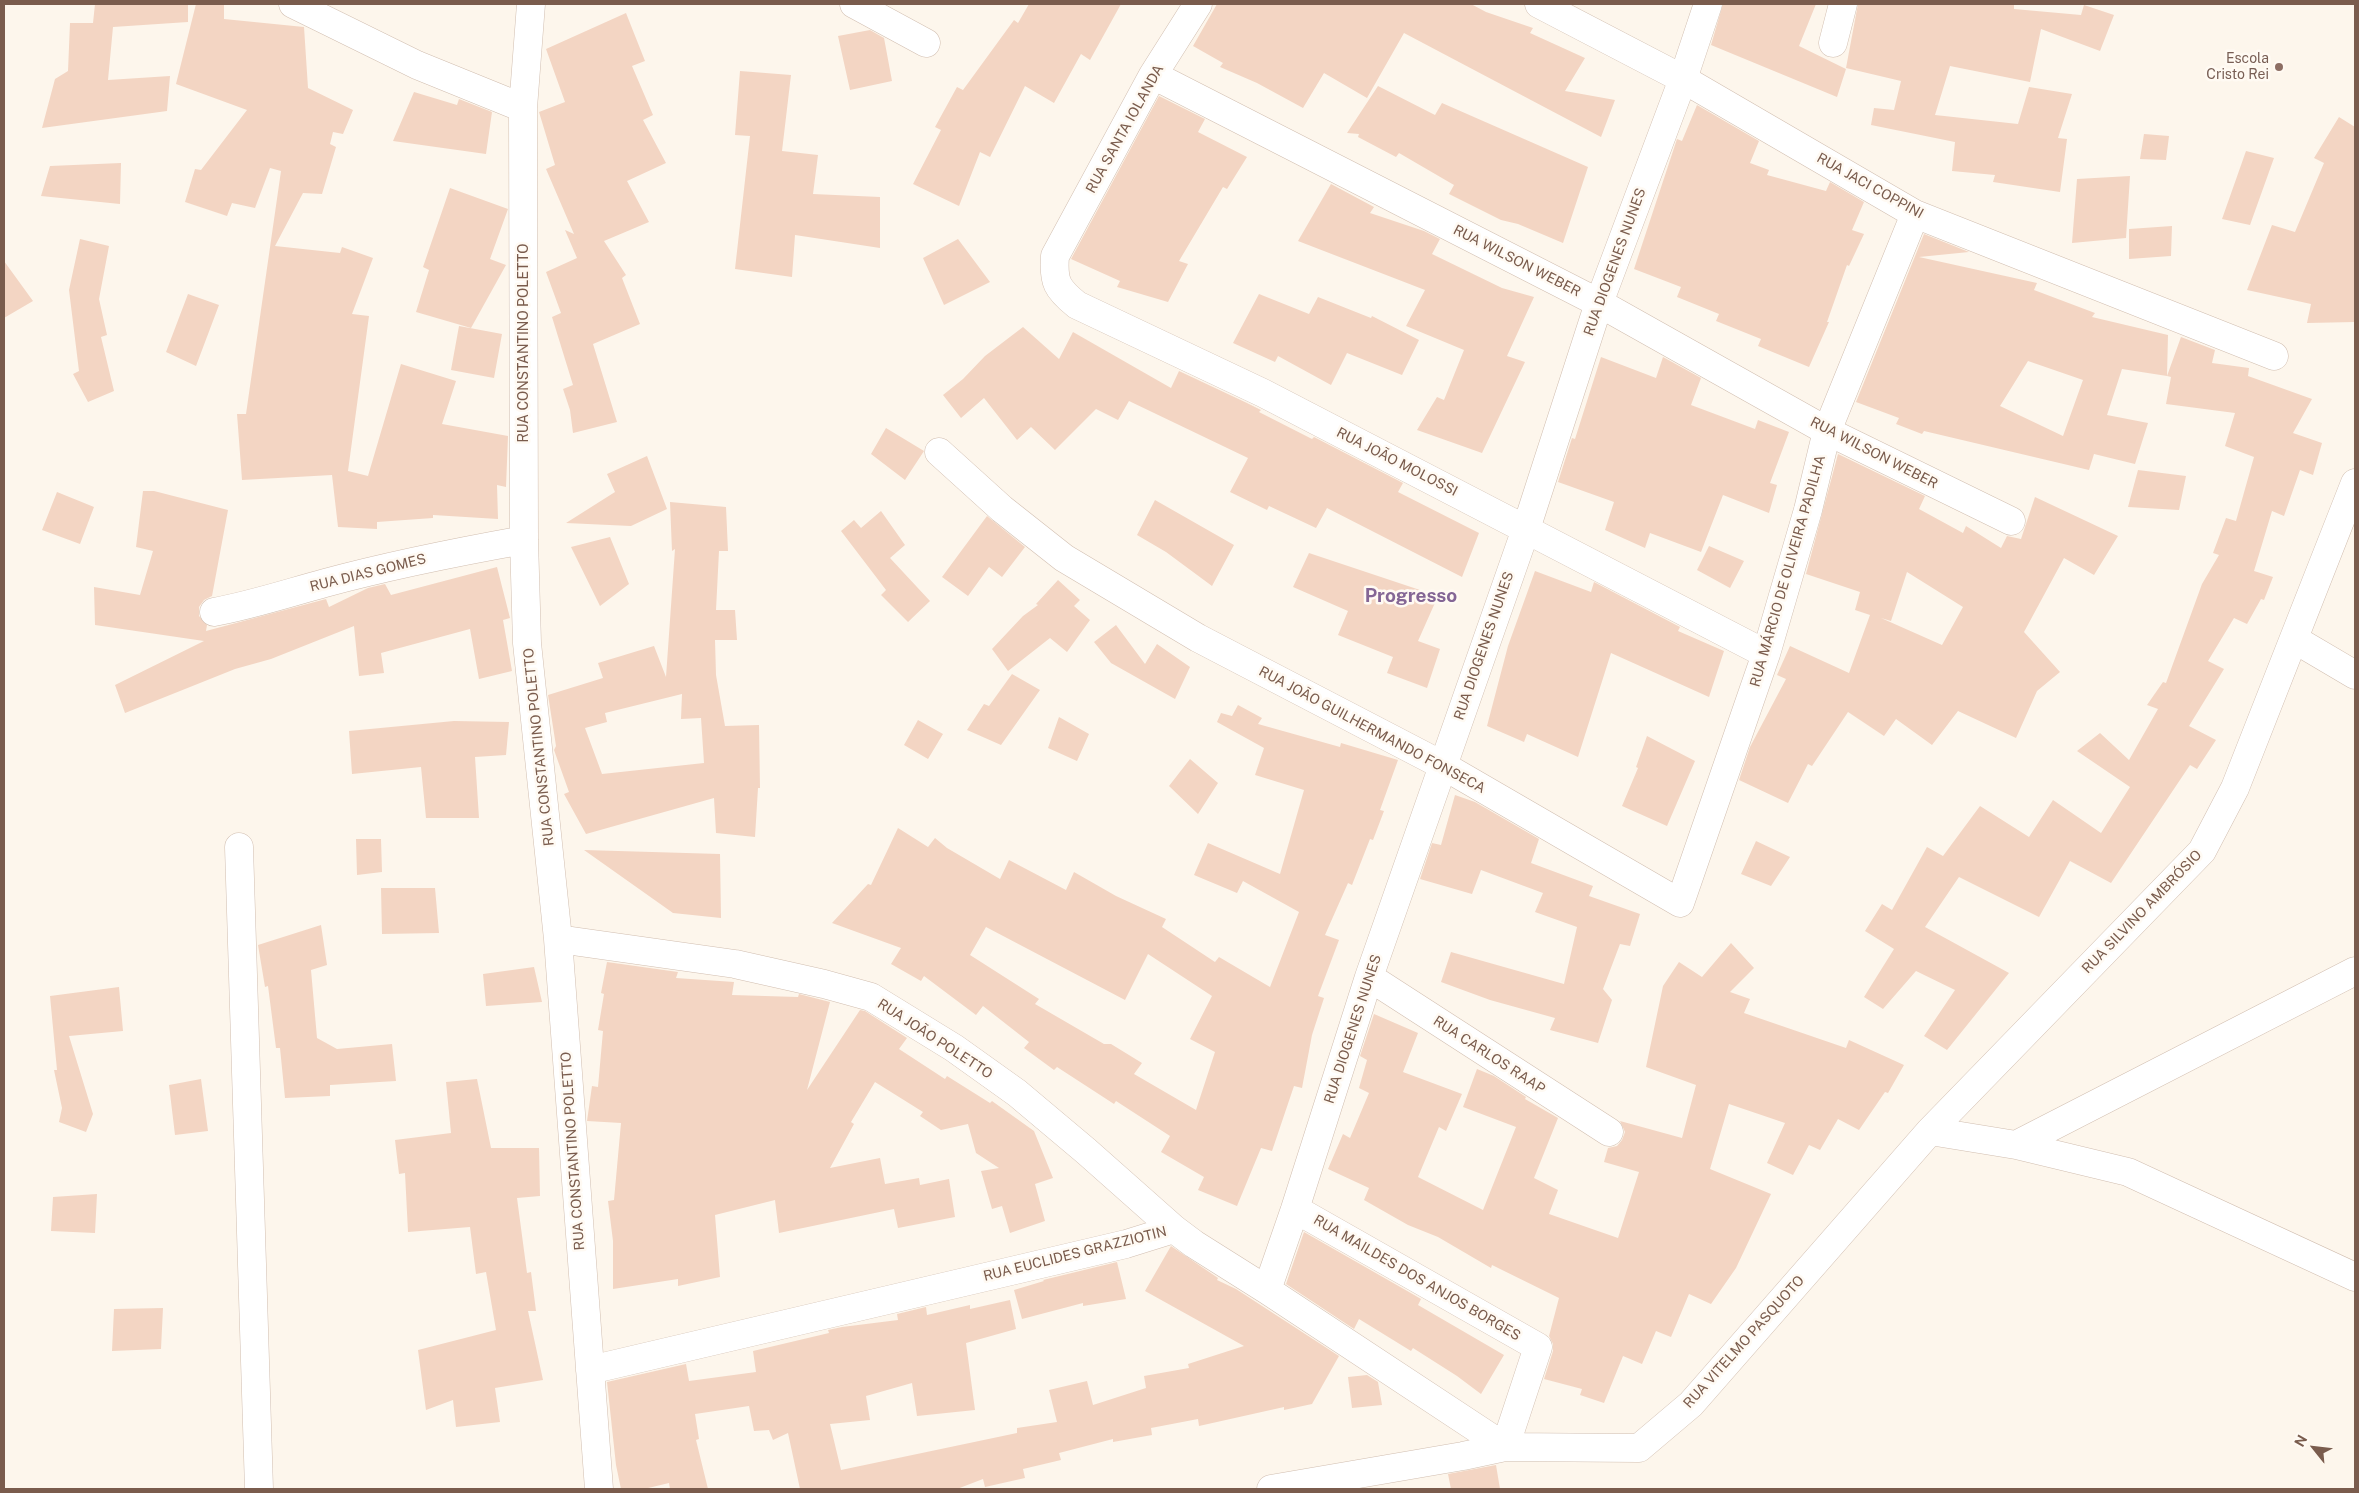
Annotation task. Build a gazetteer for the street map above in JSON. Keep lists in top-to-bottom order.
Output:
{
  "streets": {
    "street": [
      "RUA SANTA IOLANDA",
      "RUA JACI COPPINI",
      "RUA WILSON WEBER",
      "RUA DIOGENES NUNES",
      "RUA CONSTANTINO POLETTO",
      "RUA JOÃO MOLOSSI",
      "RUA MÁRCIO DE OLIVEIRA PADILHA",
      "RUA DIAS GOMES",
      "RUA JOÃO GUILHERMANDO FONSECA",
      "RUA SILVINO AMBRÓSIO",
      "RUA JOÃO POLETTO",
      "RUA CARLOS RAAP",
      "RUA EUCLIDES GRAZZIOTIN",
      "RUA MAILDES DOS ANJOS BORGES",
      "RUA VITELMO PASQUOTO"
    ]
  },
  "crossings": [
    ["RUA SANTA IOLANDA", "RUA WILSON WEBER"],
    ["RUA SANTA IOLANDA", "RUA JOÃO MOLOSSI"],
    ["RUA JACI COPPINI", "RUA DIOGENES NUNES"],
    ["RUA JACI COPPINI", "RUA MÁRCIO DE OLIVEIRA PADILHA"],
    ["RUA WILSON WEBER", "RUA DIOGENES NUNES"],
    ["RUA WILSON WEBER", "RUA MÁRCIO DE OLIVEIRA PADILHA"],
    ["RUA DIOGENES NUNES", "RUA JOÃO MOLOSSI"],
    ["RUA DIOGENES NUNES", "RUA JOÃO GUILHERMANDO FONSECA"],
    ["RUA DIOGENES NUNES", "RUA CARLOS RAAP"],
    ["RUA DIOGENES NUNES", "RUA EUCLIDES GRAZZIOTIN"],
    ["RUA DIOGENES NUNES", "RUA MAILDES DOS ANJOS BORGES"],
    ["RUA CONSTANTINO POLETTO", "RUA DIAS GOMES"],
    ["RUA CONSTANTINO POLETTO", "RUA JOÃO POLETTO"],
    ["RUA CONSTANTINO POLETTO", "RUA EUCLIDES GRAZZIOTIN"],
    ["RUA JOÃO MOLOSSI", "RUA MÁRCIO DE OLIVEIRA PADILHA"],
    ["RUA MÁRCIO DE OLIVEIRA PADILHA", "RUA JOÃO GUILHERMANDO FONSECA"],
    ["RUA SILVINO AMBRÓSIO", "RUA VITELMO PASQUOTO"],
    ["RUA JOÃO POLETTO", "RUA EUCLIDES GRAZZIOTIN"],
    ["RUA EUCLIDES GRAZZIOTIN", "RUA MAILDES DOS ANJOS BORGES"],
    ["RUA EUCLIDES GRAZZIOTIN", "RUA VITELMO PASQUOTO"],
    ["RUA MAILDES DOS ANJOS BORGES", "RUA VITELMO PASQUOTO"]
  ],
  "districts": ["Progresso"],
  "places": ["Escola Cristo Rei"],
  "north": "top left"
}
